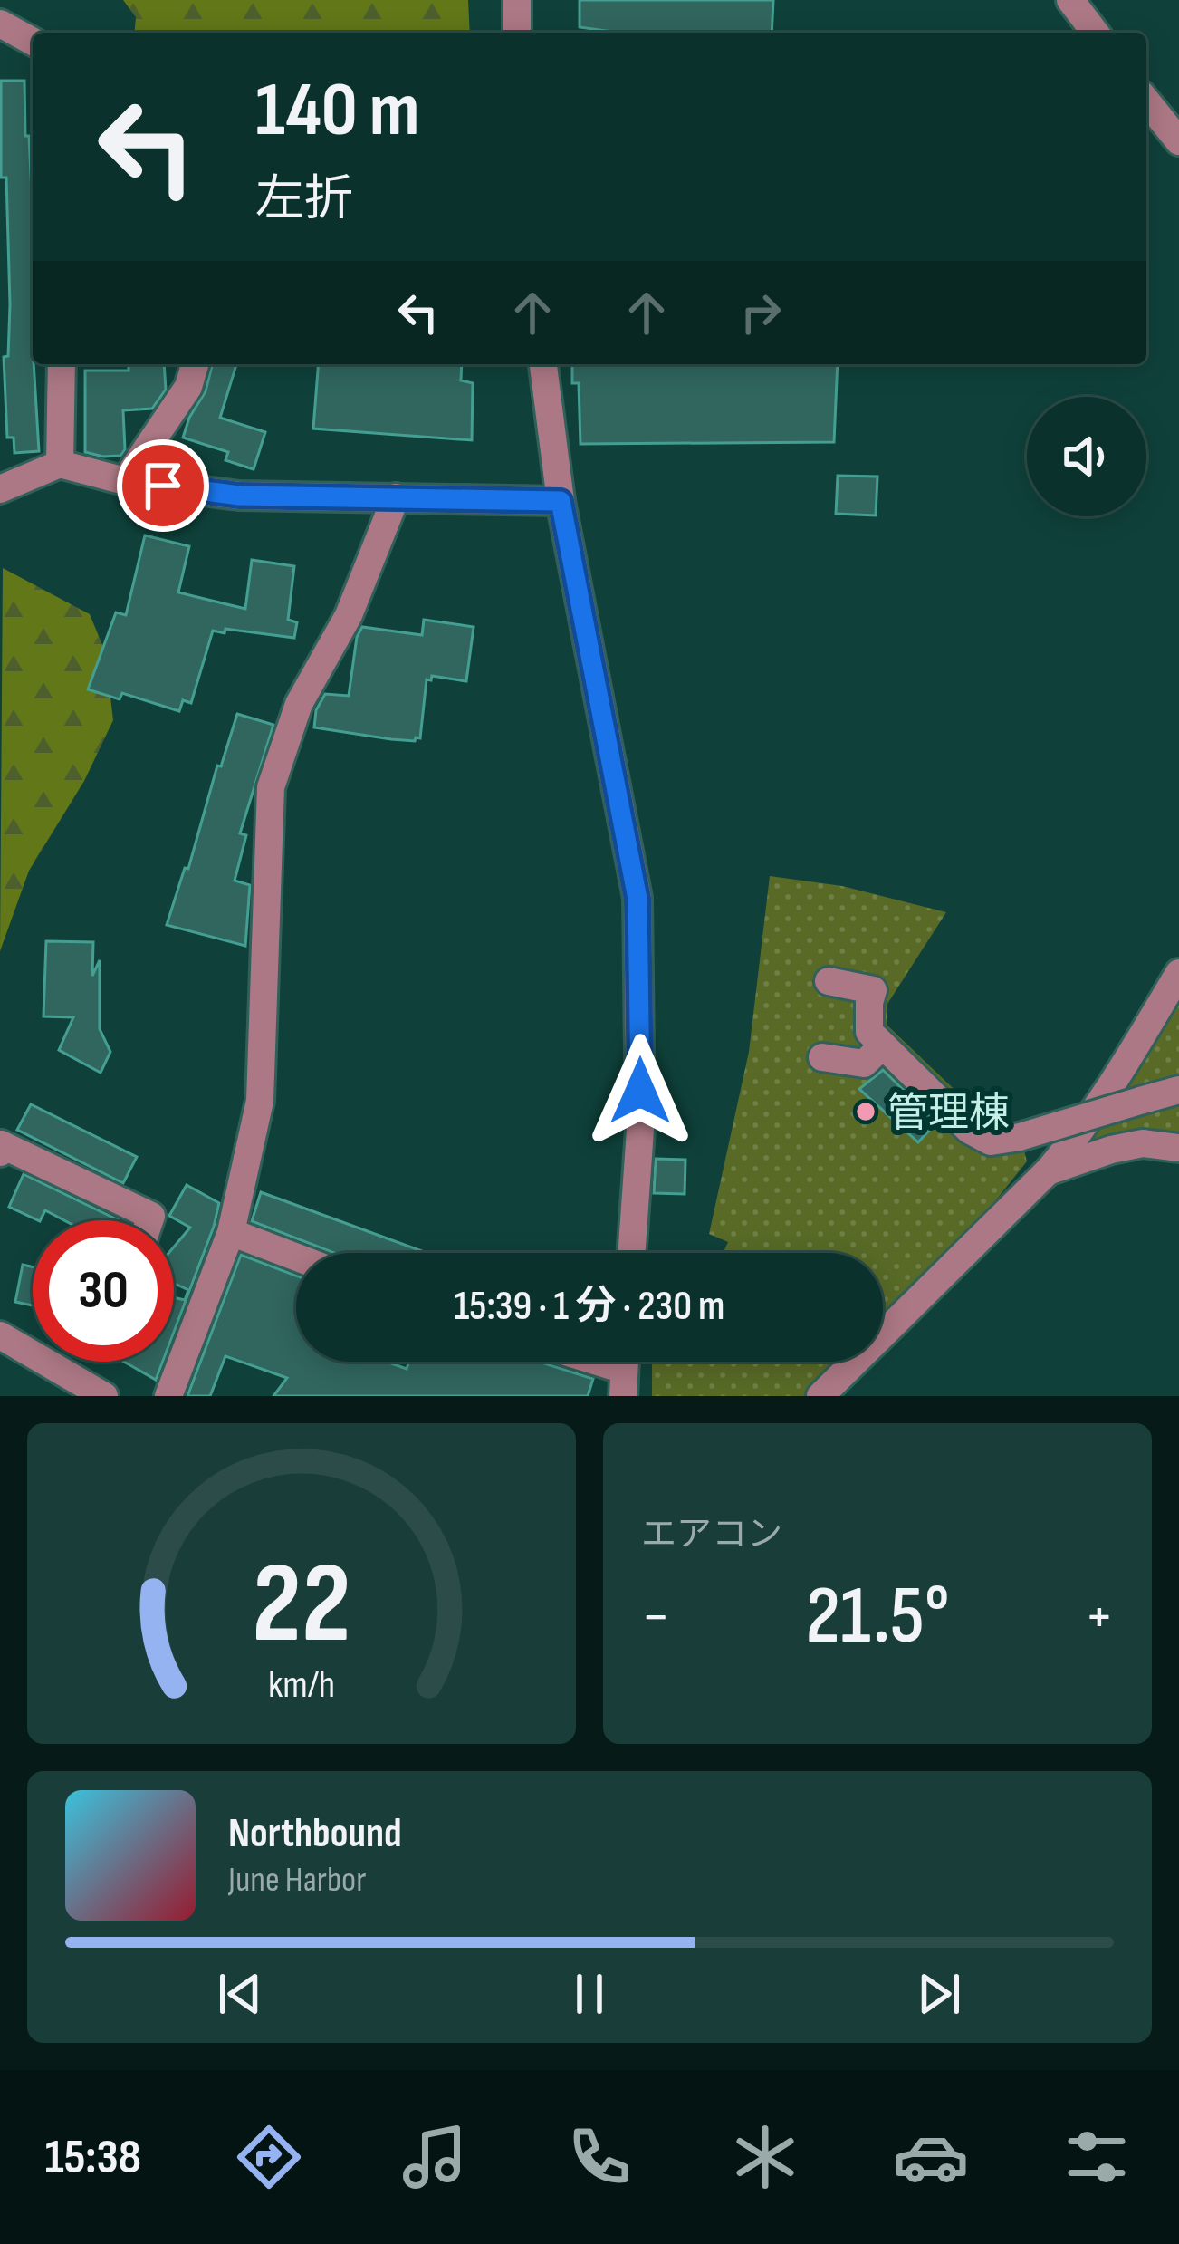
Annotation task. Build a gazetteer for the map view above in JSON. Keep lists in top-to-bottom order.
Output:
{
  "places": ["管理棟"],
  "page": {
    "turn": ["140 m", "左折"],
    "limit": "30",
    "trip": "15:39 · 1 分 · 230 m",
    "tile": "エアコン",
    "heat": ["−", "21.5°", "+"],
    "song": ["Northbound", "June Harbor"],
    "tabs": "15:38",
    "gauge": ["22", "km/h"]
  }
}
